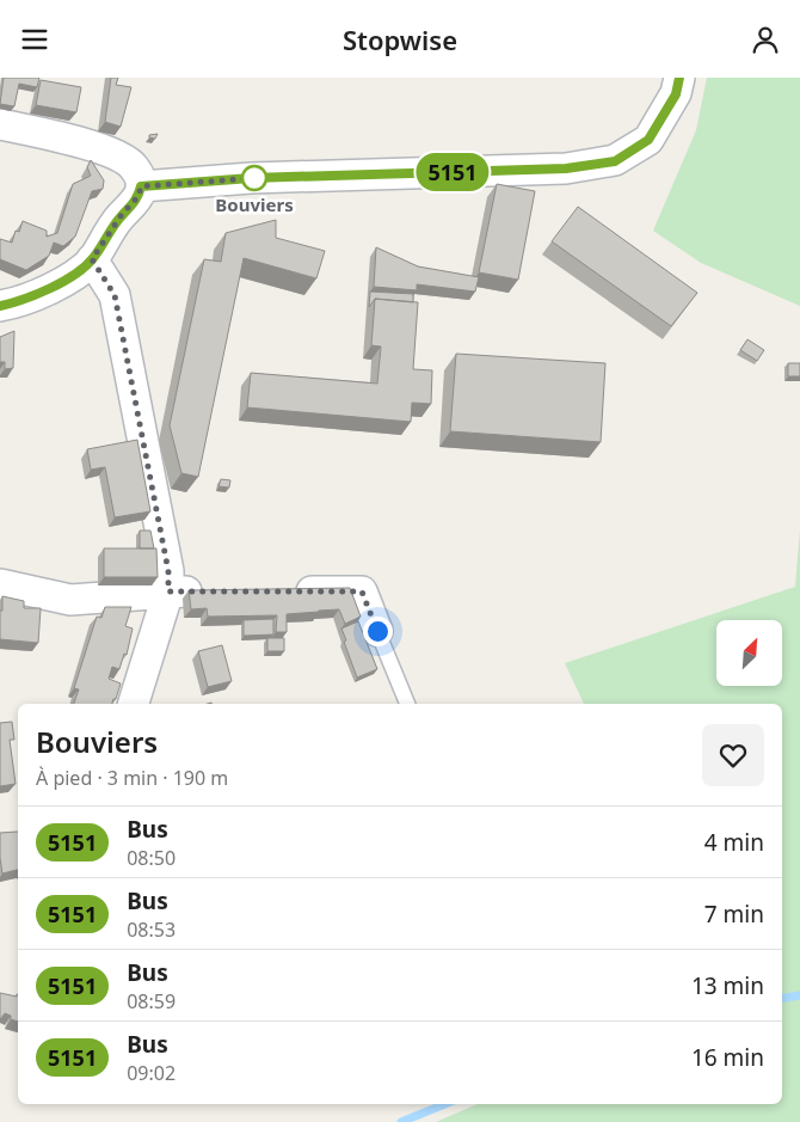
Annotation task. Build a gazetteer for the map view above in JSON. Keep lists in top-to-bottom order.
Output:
{
  "places": ["Bouviers"],
  "lines": ["bus line 5151"],
  "north": "top right",
  "page": {
    "header": "Stopwise",
    "on_map": "5151",
    "heading": ["Bouviers", "À pied · 3 min · 190 m"],
    "list": [
      {
        "mark": "5151",
        "name": "Bus",
        "note": "08:50",
        "value": "4 min"
      },
      {
        "mark": "5151",
        "name": "Bus",
        "note": "08:53",
        "value": "7 min"
      },
      {
        "mark": "5151",
        "name": "Bus",
        "note": "08:59",
        "value": "13 min"
      },
      {
        "mark": "5151",
        "name": "Bus",
        "note": "09:02",
        "value": "16 min"
      }
    ]
  }
}
